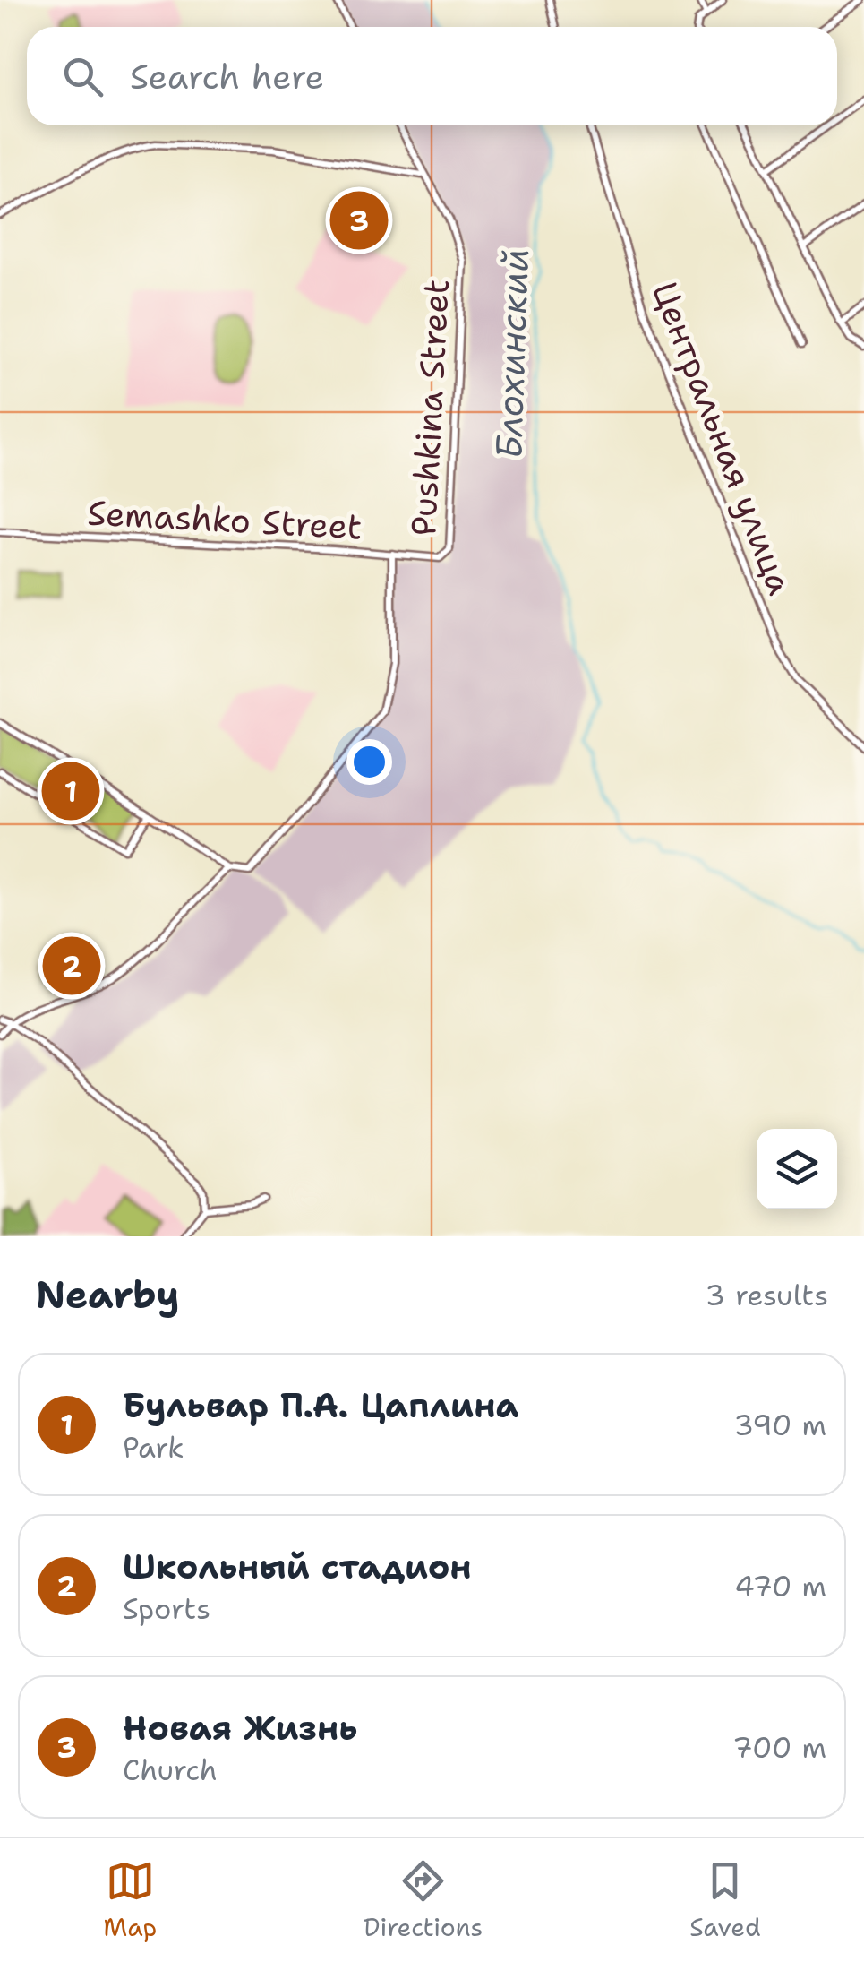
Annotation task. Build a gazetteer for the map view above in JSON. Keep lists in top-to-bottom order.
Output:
{
  "streets": {
    "street": ["Pushkina Street", "Центральная улица", "Semashko Street"]
  },
  "crossings": [
    ["Pushkina Street", "Semashko Street"]
  ],
  "water": ["Блохинский"],
  "page": {
    "search": "Search here",
    "pins": ["3", "1", "2"],
    "heading": ["Nearby", "3 results"],
    "list": [
      {
        "mark": "1",
        "name": "Бульвар П.А. Цаплина",
        "note": "Park",
        "value": "390 m"
      },
      {
        "mark": "2",
        "name": "Школьный стадион",
        "note": "Sports",
        "value": "470 m"
      },
      {
        "mark": "3",
        "name": "Новая Жизнь",
        "note": "Church",
        "value": "700 m"
      }
    ],
    "nav": ["Map", "Directions", "Saved"]
  }
}
